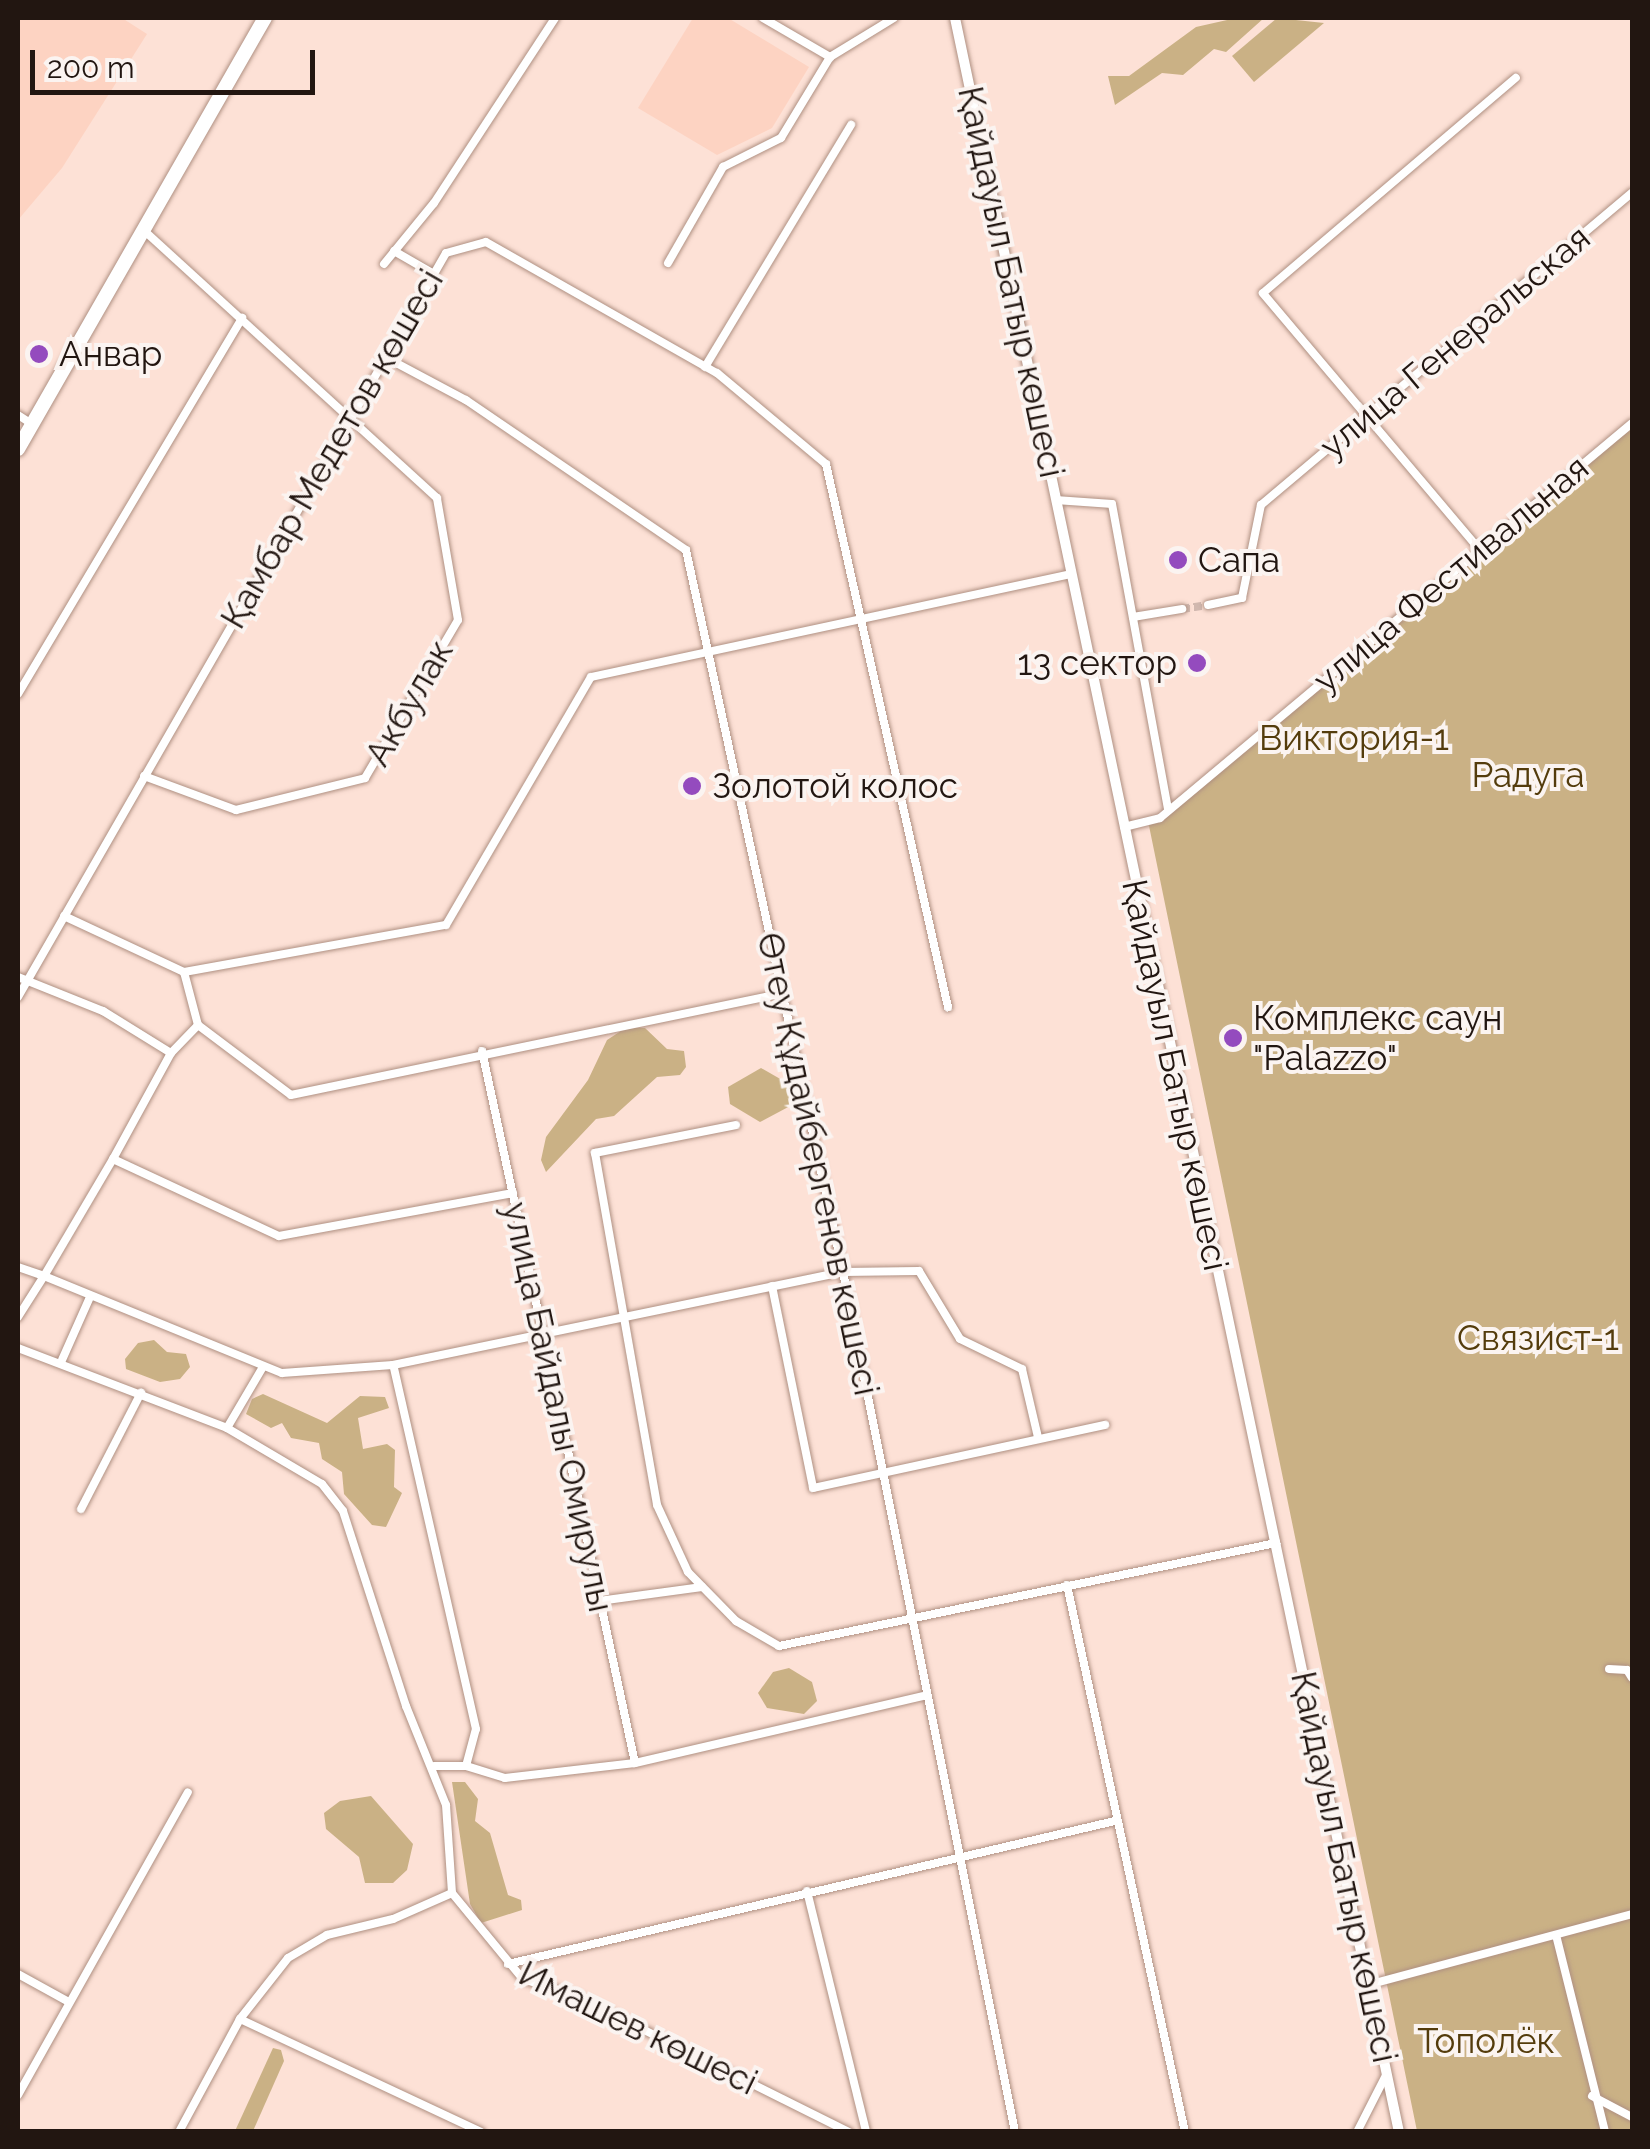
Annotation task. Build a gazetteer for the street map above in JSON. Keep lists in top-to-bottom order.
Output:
{
  "streets": {
    "street": [
      "Қайдауыл Батыр көшесі",
      "улица Генеральская",
      "Қамбар Медетов көшесі",
      "улица Фестивальная",
      "Акбулак",
      "Өтеу Құдайбергенов көшесі",
      "улица Байдалы Омирулы",
      "Имашев көшесі"
    ]
  },
  "crossings": [
    ["Қайдауыл Батыр көшесі", "улица Фестивальная"],
    ["Қамбар Медетов көшесі", "Акбулак"],
    ["Қамбар Медетов көшесі", "Өтеу Құдайбергенов көшесі"]
  ],
  "parks": [
    "Виктория-1",
    "Радуга",
    "Связист-1",
    "Тополёк"
  ],
  "places": [
    "Анвар",
    "Сапа",
    "13 сектор",
    "Золотой колос",
    "Комплекс саун \"Palazzo\""
  ],
  "scale_bar": "200 m"
}
